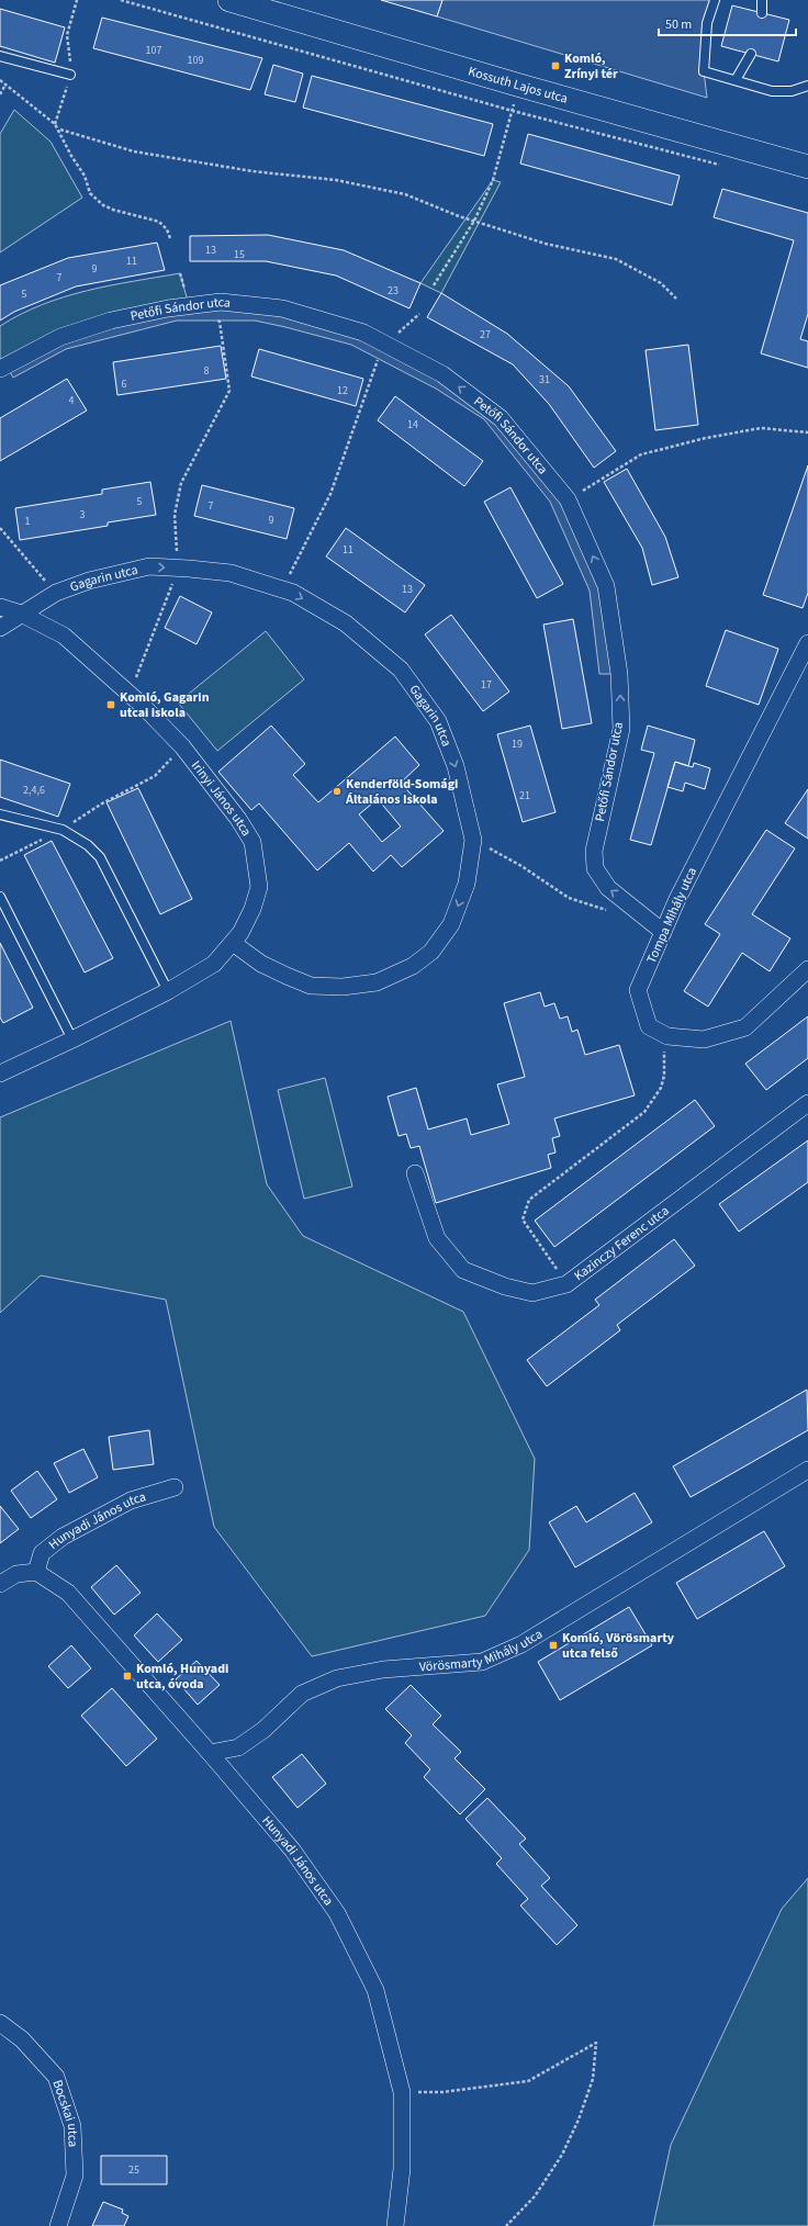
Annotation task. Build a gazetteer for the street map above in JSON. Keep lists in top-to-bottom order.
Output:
{
  "streets": {
    "main road": ["Kossuth Lajos utca"],
    "street": [
      "Petőfi Sándor utca",
      "Gagarin utca",
      "Irinyi János utca",
      "Tompa Mihály utca",
      "Kazinczy Ferenc utca",
      "Hunyadi János utca",
      "Vörösmarty Mihály utca",
      "Bocskai utca"
    ]
  },
  "crossings": [
    ["Petőfi Sándor utca", "Tompa Mihály utca"],
    ["Gagarin utca", "Irinyi János utca"],
    ["Hunyadi János utca", "Vörösmarty Mihály utca"]
  ],
  "one_way": ["Petőfi Sándor utca"],
  "places": {
    "transit": [
      "Komló, Zrínyi tér",
      "Komló, Gagarin utcai iskola",
      "Komló, Vörösmarty utca felső",
      "Komló, Hunyadi utca, óvoda"
    ],
    "other": ["Kenderföld-Somági Általános Iskola"]
  },
  "house_numbers": [
    "107",
    "109",
    "13",
    "15",
    "11",
    "9",
    "7",
    "23",
    "5",
    "27",
    "8",
    "31",
    "6",
    "12",
    "4",
    "14",
    "5",
    "7",
    "3",
    "9",
    "1",
    "11",
    "13",
    "17",
    "19",
    "2,4,6",
    "21",
    "25"
  ],
  "scale_bar": "50 m"
}
